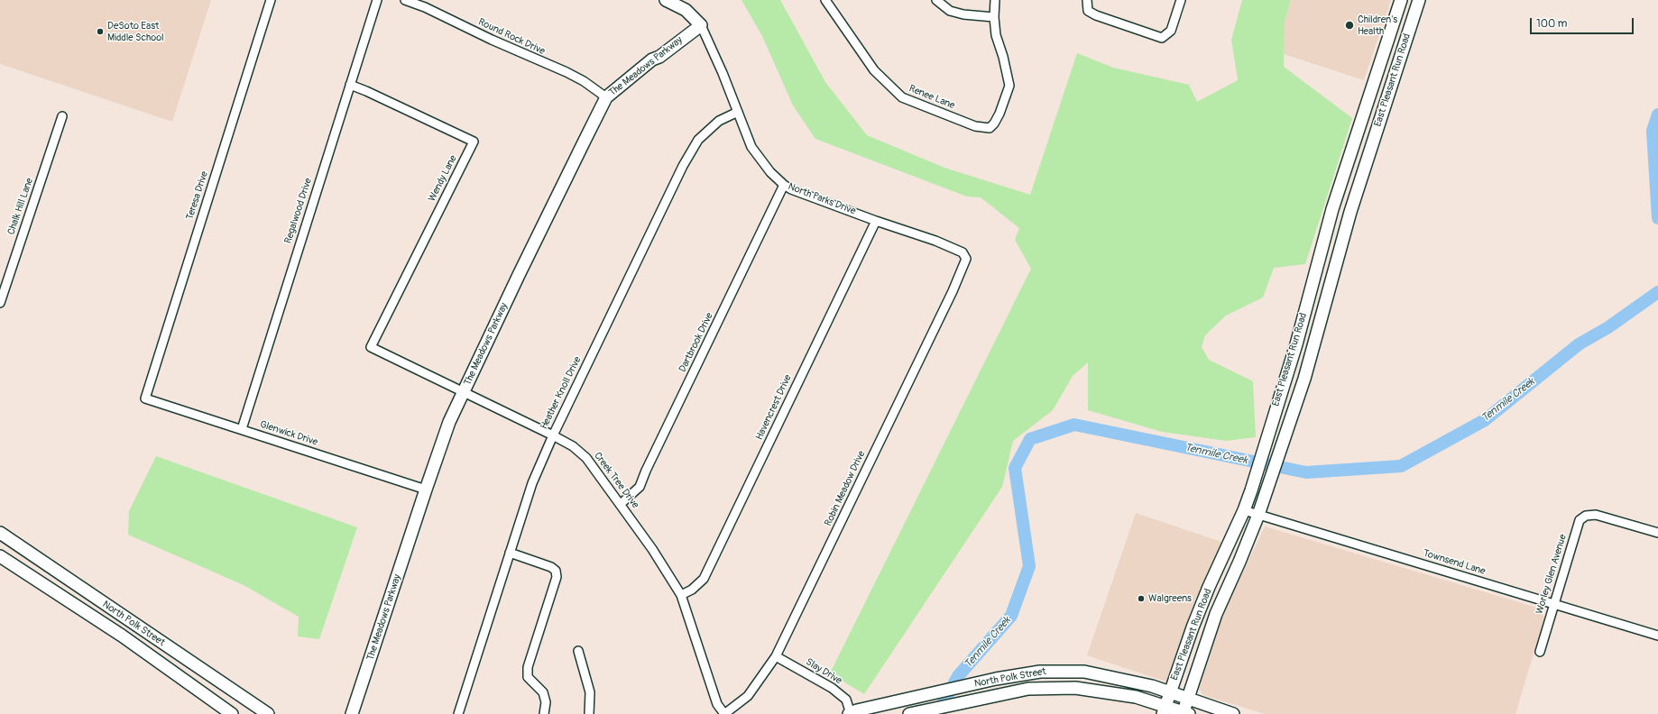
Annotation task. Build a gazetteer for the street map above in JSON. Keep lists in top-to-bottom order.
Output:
{
  "streets": {
    "main road": [
      "The Meadows Parkway",
      "East Pleasant Run Road",
      "North Parks Drive",
      "North Polk Street"
    ],
    "street": [
      "Round Rock Drive",
      "Renee Lane",
      "Wendy Lane",
      "Teresa Drive",
      "Chalk Hill Lane",
      "Regalwood Drive",
      "Dartbrook Drive",
      "Heather Knoll Drive",
      "Havencrest Drive",
      "Glenwick Drive",
      "Creek Tree Drive",
      "Robin Meadow Drive",
      "Townsend Lane",
      "Worley Glen Avenue",
      "Slay Drive"
    ]
  },
  "crossings": [
    ["Round Rock Drive", "The Meadows Parkway"],
    ["The Meadows Parkway", "North Parks Drive"],
    ["The Meadows Parkway", "Glenwick Drive"],
    ["The Meadows Parkway", "Creek Tree Drive"],
    ["East Pleasant Run Road", "Townsend Lane"],
    ["East Pleasant Run Road", "North Polk Street"],
    ["Wendy Lane", "Regalwood Drive"],
    ["Wendy Lane", "Creek Tree Drive"],
    ["Teresa Drive", "Glenwick Drive"],
    ["North Parks Drive", "Dartbrook Drive"],
    ["North Parks Drive", "Heather Knoll Drive"],
    ["North Parks Drive", "Havencrest Drive"],
    ["North Parks Drive", "Robin Meadow Drive"],
    ["Regalwood Drive", "Glenwick Drive"],
    ["Dartbrook Drive", "Creek Tree Drive"],
    ["Heather Knoll Drive", "Creek Tree Drive"],
    ["Havencrest Drive", "Creek Tree Drive"],
    ["Creek Tree Drive", "Robin Meadow Drive"],
    ["Robin Meadow Drive", "Slay Drive"],
    ["Townsend Lane", "Worley Glen Avenue"],
    ["North Polk Street", "Slay Drive"]
  ],
  "water": ["Tenmile Creek"],
  "places": ["Children's Health", "DeSoto East Middle School", "Walgreens"],
  "scale_bar": "100 m"
}
